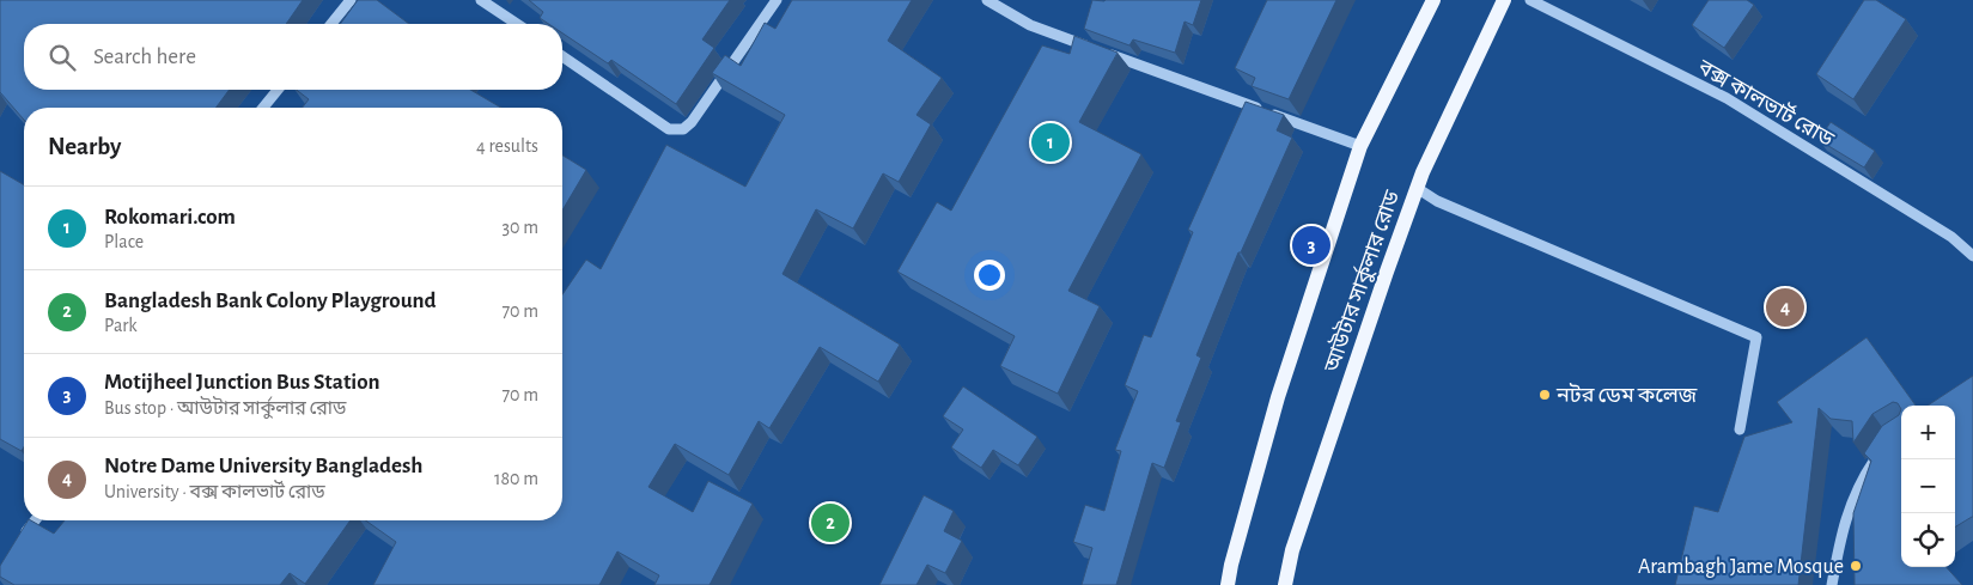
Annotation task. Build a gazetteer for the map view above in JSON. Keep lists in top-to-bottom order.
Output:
{
  "streets": {
    "main road": ["আউটার সার্কুলার রোড"],
    "street": ["বক্স কালভার্ট রোড"]
  },
  "places": ["নটর ডেম কলেজ", "Arambagh Jame Mosque"],
  "page": {
    "search": "Search here",
    "heading": ["Nearby", "4 results"],
    "pins": [
      "1",
      "3",
      "4",
      "2"
    ],
    "list": [
      {
        "mark": "1",
        "name": "Rokomari.com",
        "note": "Place",
        "value": "30 m"
      },
      {
        "mark": "2",
        "name": "Bangladesh Bank Colony Playground",
        "note": "Park",
        "value": "70 m"
      },
      {
        "mark": "3",
        "name": "Motijheel Junction Bus Station",
        "note": "Bus stop · আউটার সার্কুলার রোড",
        "value": "70 m"
      },
      {
        "mark": "4",
        "name": "Notre Dame University Bangladesh",
        "note": "University · বক্স কালভার্ট রোড",
        "value": "180 m"
      }
    ],
    "map_buttons": ["+", "−"]
  }
}
